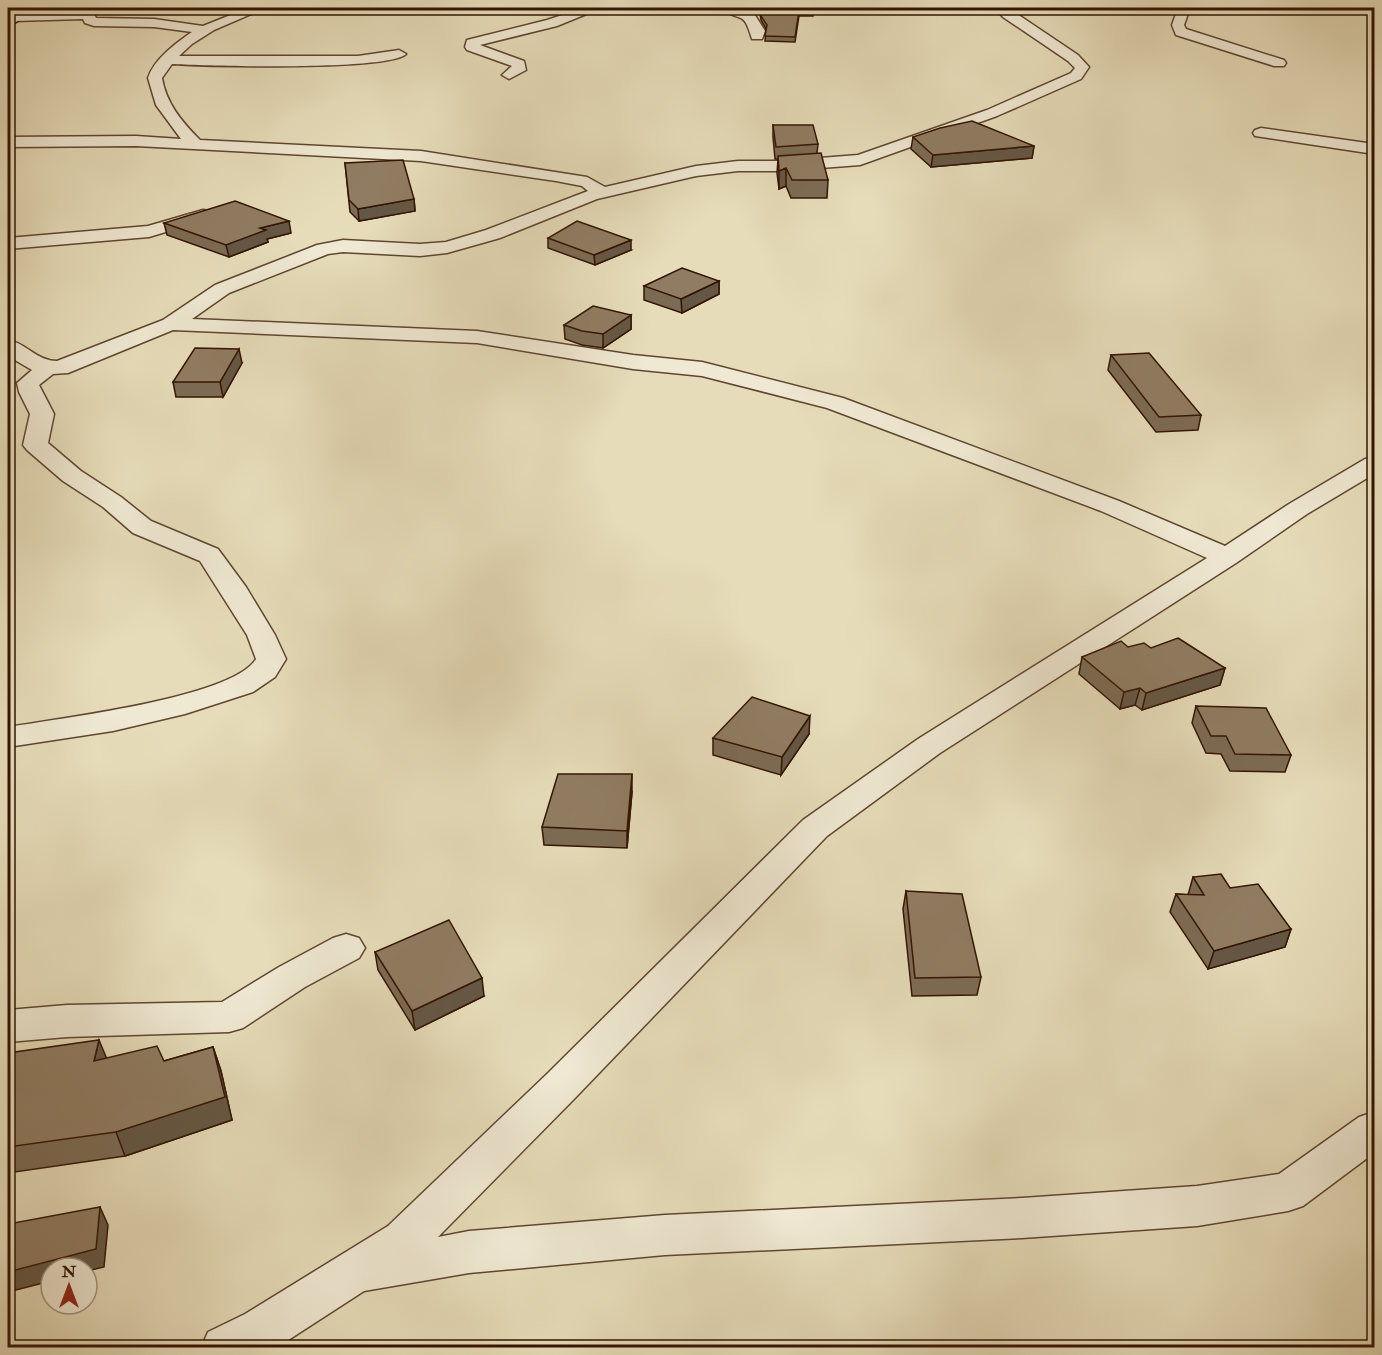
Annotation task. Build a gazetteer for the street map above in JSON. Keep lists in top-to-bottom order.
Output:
{
  "north": "top"
}
